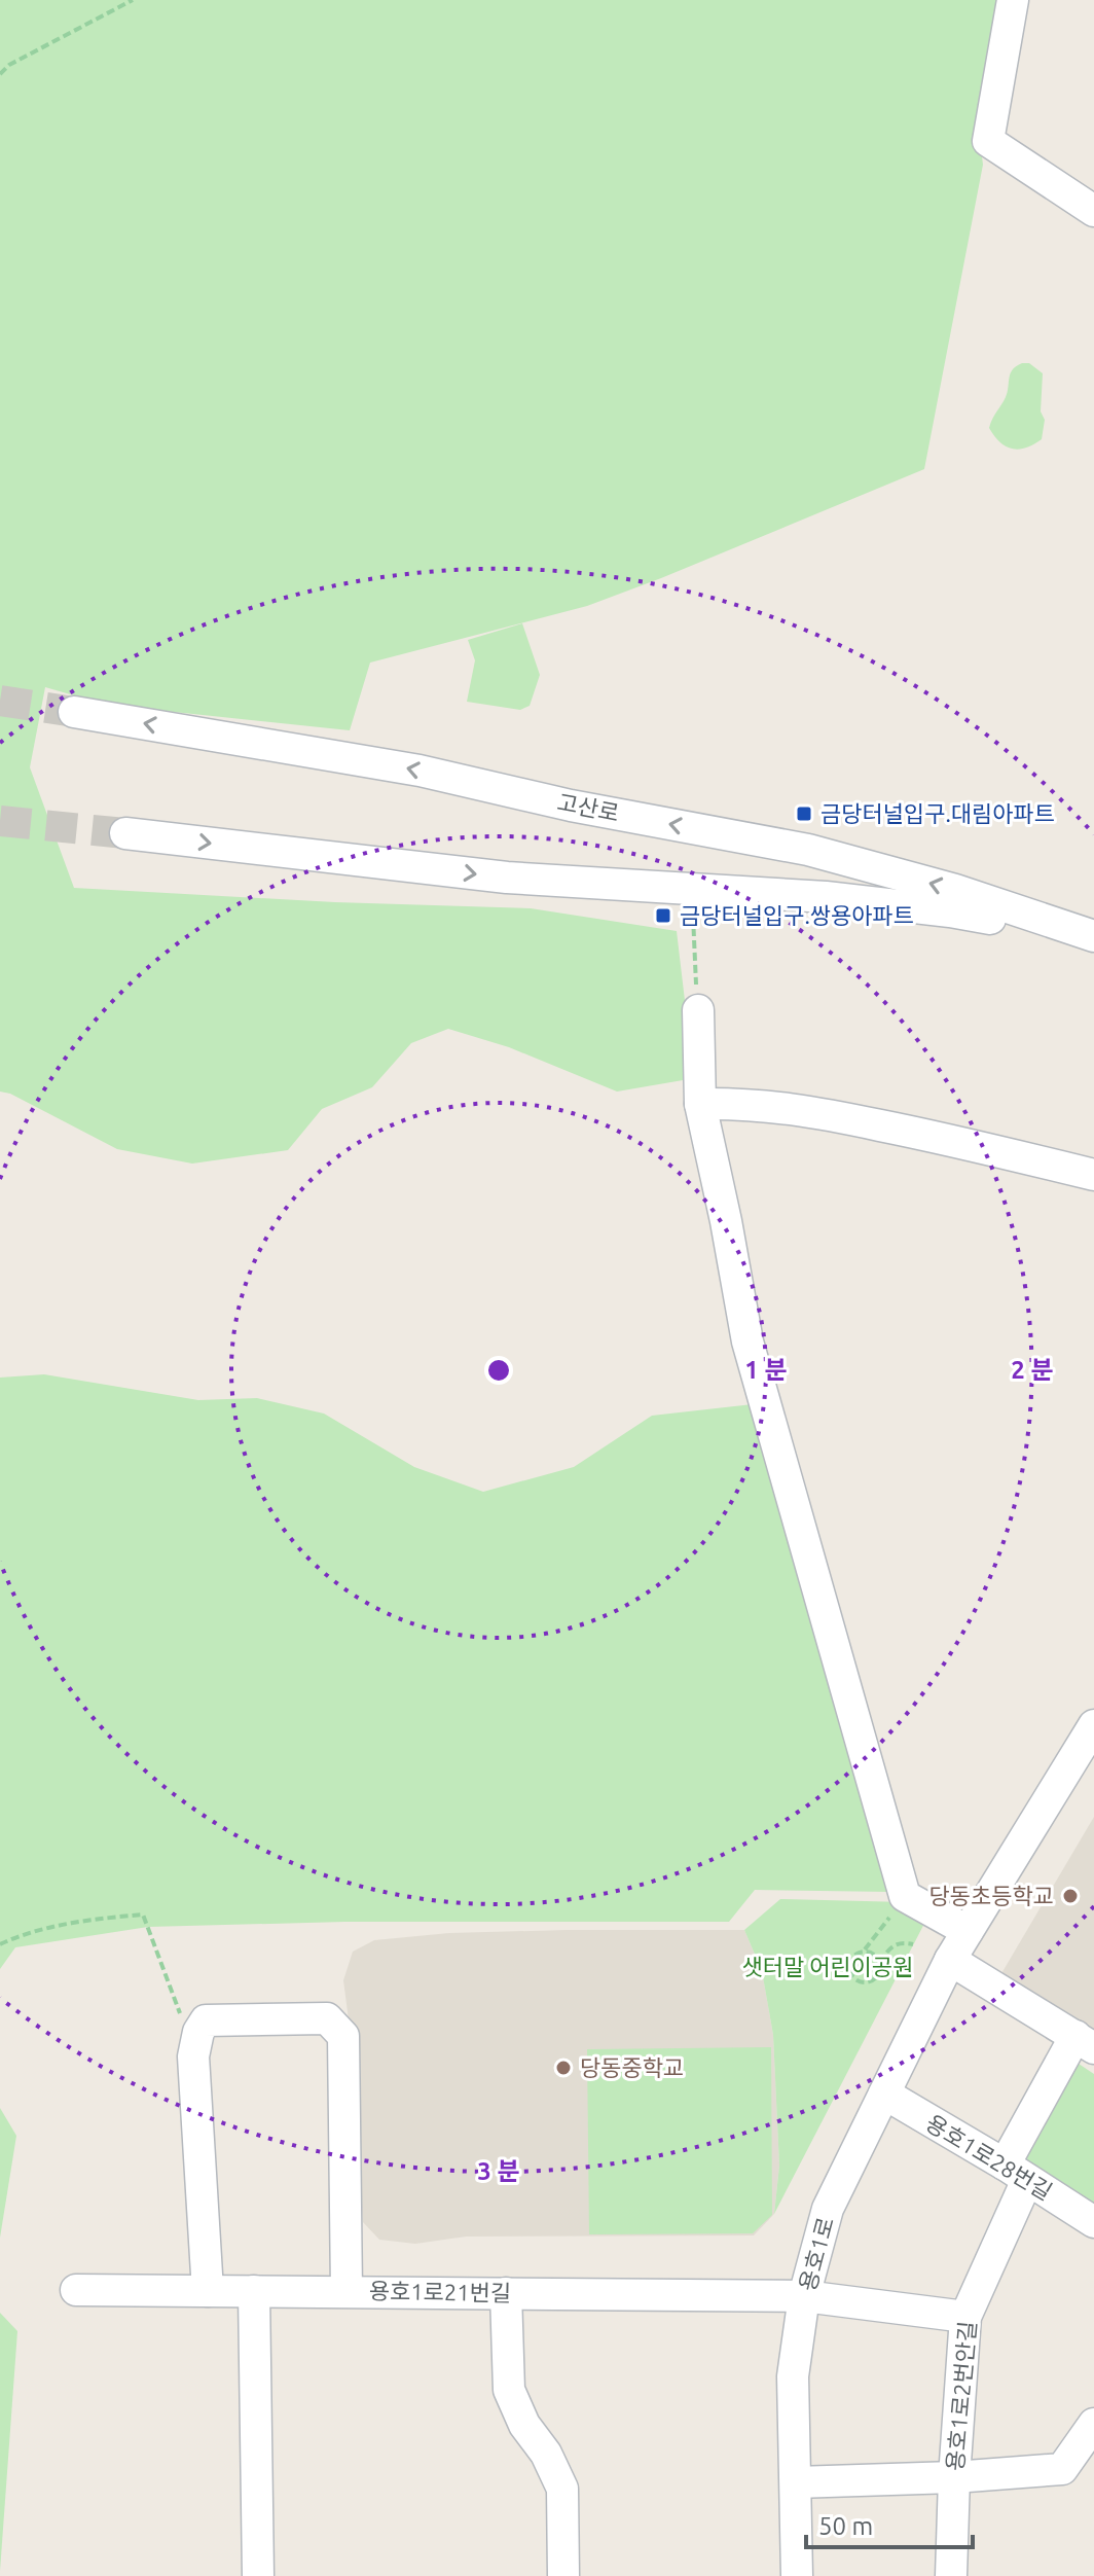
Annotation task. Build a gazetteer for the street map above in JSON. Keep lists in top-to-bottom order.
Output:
{
  "streets": {
    "street": [
      "고산로",
      "용호1로28번길",
      "용호1로",
      "용호1로21번길",
      "용호1로2번안길"
    ]
  },
  "crossings": [
    ["용호1로28번길", "용호1로"],
    ["용호1로28번길", "용호1로2번안길"],
    ["용호1로", "용호1로21번길"],
    ["용호1로21번길", "용호1로2번안길"]
  ],
  "parks": ["샛터말 어린이공원"],
  "places": {
    "transit": ["금당터널입구.대림아파트", "금당터널입구.쌍용아파트"],
    "other": ["당동초등학교", "당동중학교"]
  },
  "scale_bar": "50 m",
  "rings": ["1 분", "2 분", "3 분"]
}
